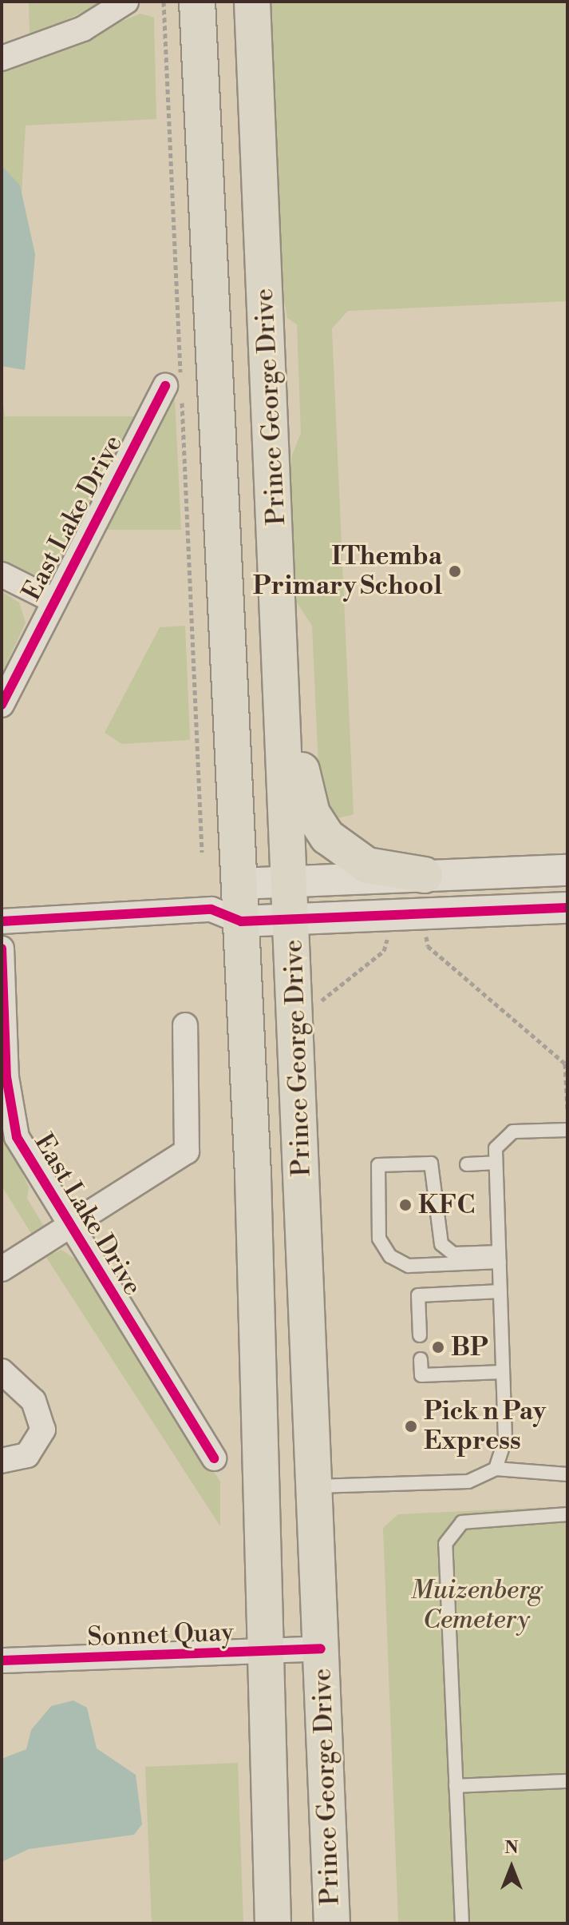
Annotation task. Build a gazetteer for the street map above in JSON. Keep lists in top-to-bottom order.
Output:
{
  "streets": {
    "main road": ["Prince George Drive"],
    "street": ["East Lake Drive", "Sonnet Quay"]
  },
  "crossings": [
    ["Prince George Drive", "Sonnet Quay"]
  ],
  "parks": ["Muizenberg Cemetery"],
  "places": [
    "IThemba Primary School",
    "KFC",
    "BP",
    "Pick n Pay Express"
  ],
  "north": "top"
}
